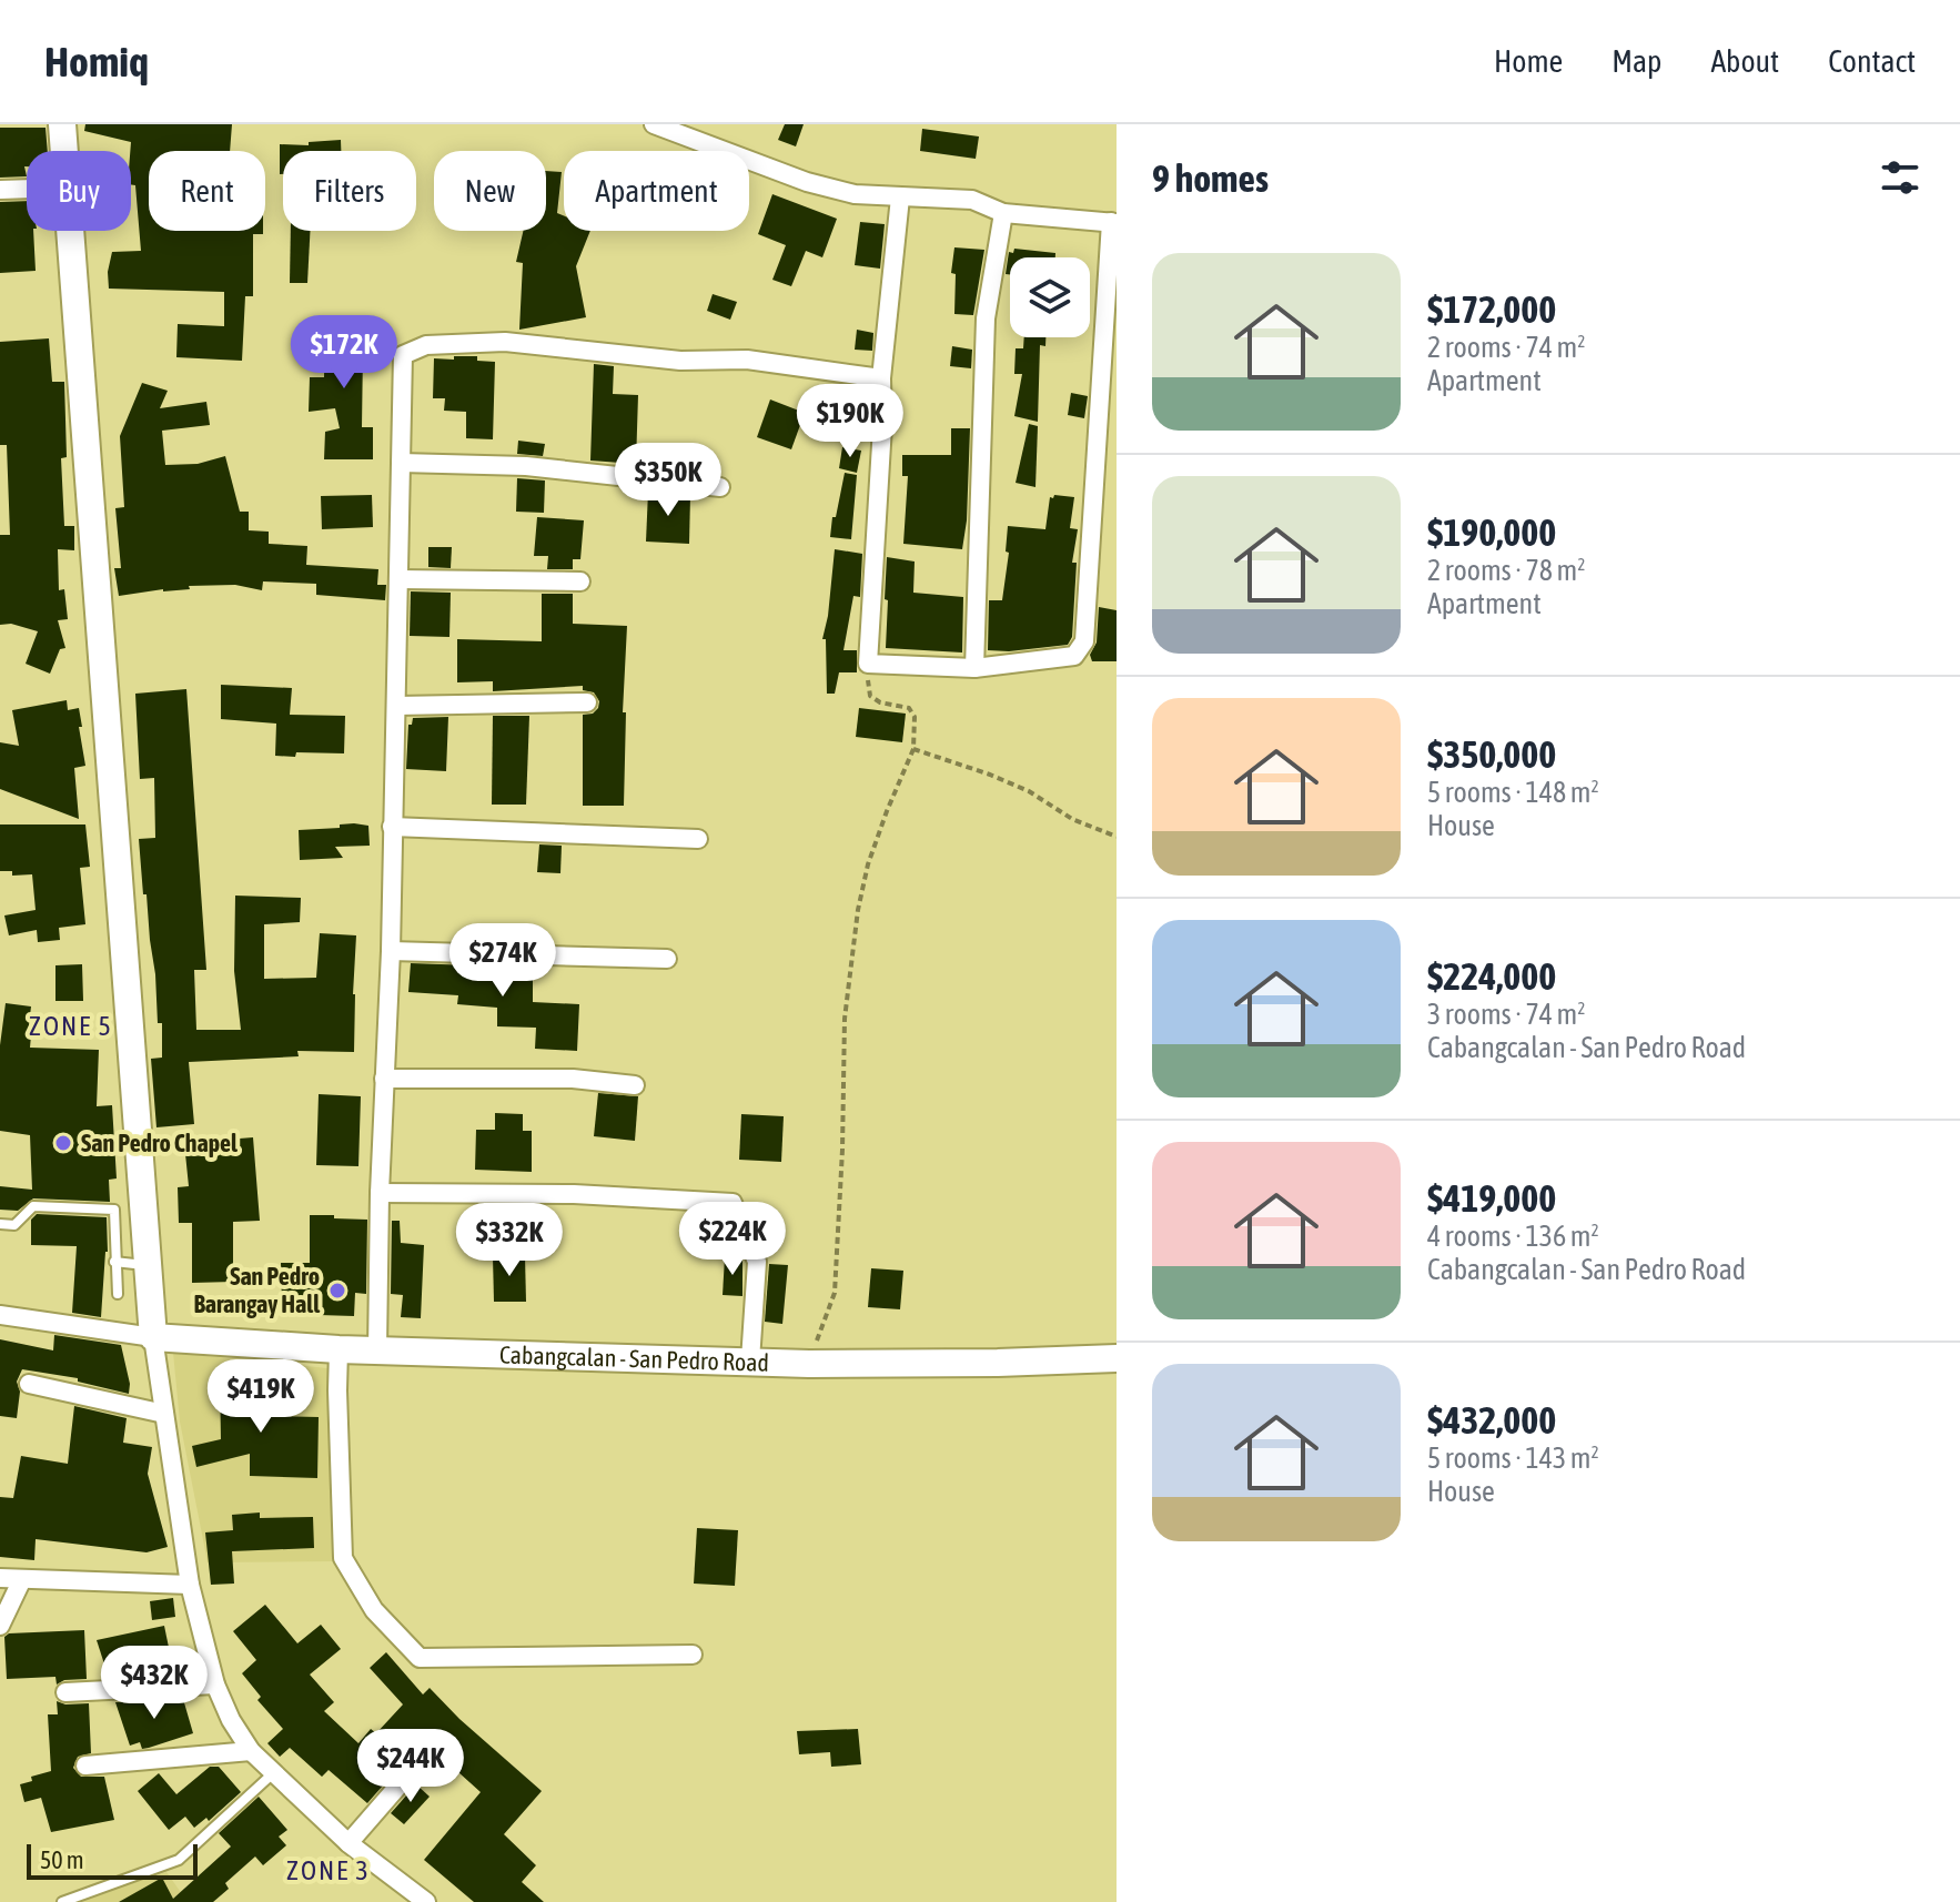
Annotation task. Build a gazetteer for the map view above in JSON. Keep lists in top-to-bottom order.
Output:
{
  "streets": {
    "street": ["Cabangcalan - San Pedro Road"]
  },
  "districts": ["ZONE 5", "ZONE 3"],
  "places": ["San Pedro Chapel", "San Pedro Barangay Hall"],
  "scale_bar": "50 m",
  "page": {
    "header": "Homiq",
    "nav": [
      "Home",
      "Map",
      "About",
      "Contact"
    ],
    "heading": "9 homes",
    "chip": [
      "Buy",
      "Rent",
      "Filters",
      "New",
      "Apartment"
    ],
    "list": [
      {
        "name": "$172,000",
        "note": "2 rooms · 74 m² · Apartment"
      },
      {
        "name": "$190,000",
        "note": "2 rooms · 78 m² · Apartment"
      },
      {
        "name": "$350,000",
        "note": "5 rooms · 148 m² · House"
      },
      {
        "name": "$224,000",
        "note": "3 rooms · 74 m² · Cabangcalan - San Pedro Road"
      },
      {
        "name": "$419,000",
        "note": "4 rooms · 136 m² · Cabangcalan - San Pedro Road"
      },
      {
        "name": "$432,000",
        "note": "5 rooms · 143 m² · House"
      }
    ],
    "price": [
      "$172K",
      "$190K",
      "$350K",
      "$274K",
      "$224K",
      "$332K",
      "$419K",
      "$432K",
      "$244K"
    ],
    "scale": "50 m"
  }
}
